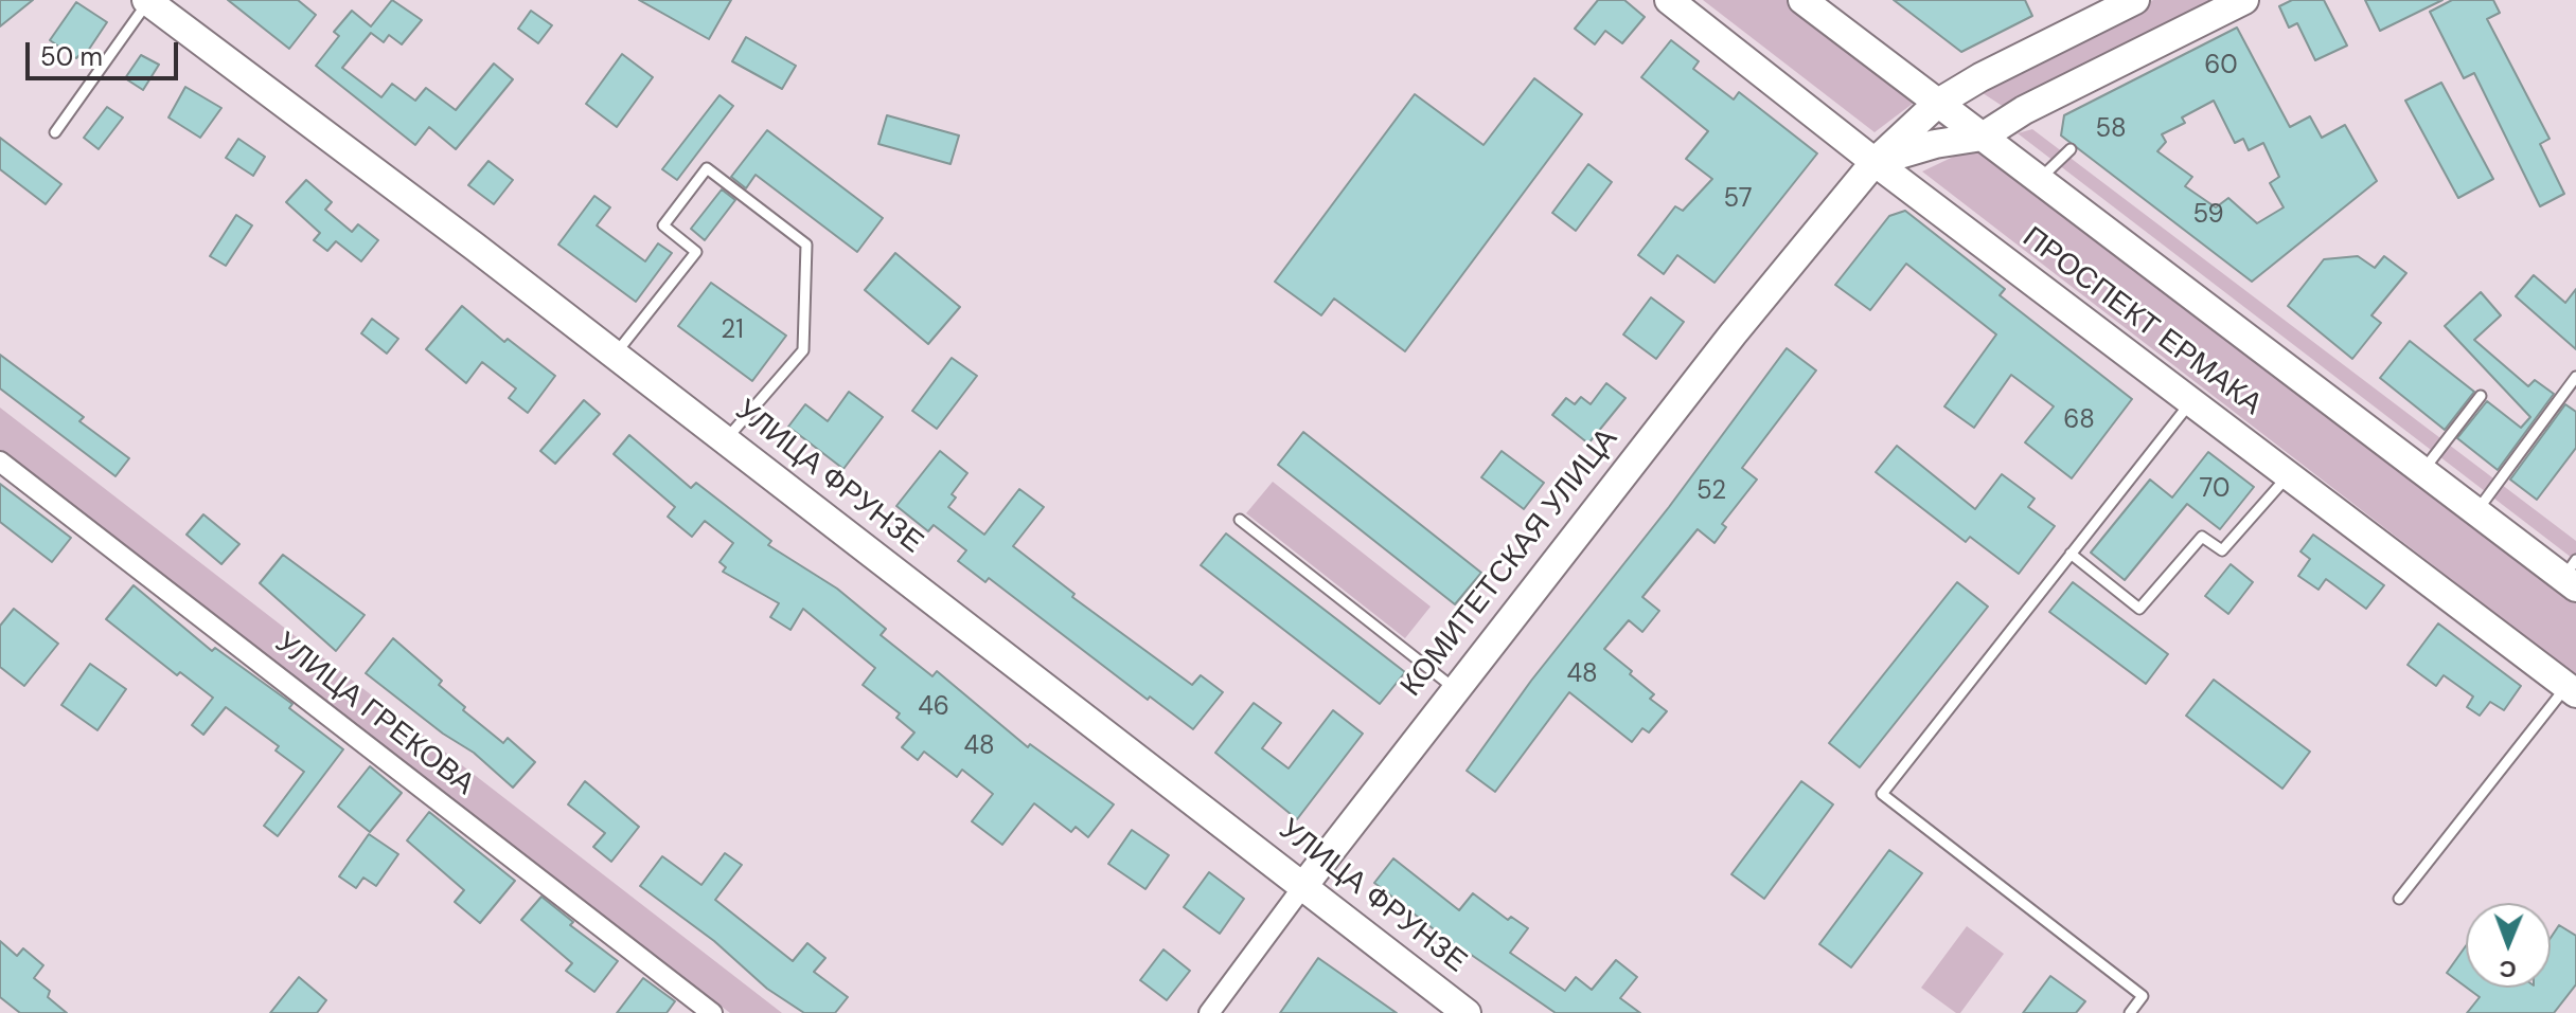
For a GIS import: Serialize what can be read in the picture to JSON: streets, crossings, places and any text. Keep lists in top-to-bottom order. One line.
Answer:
{"streets":{"street":["ПРОСПЕКТ ЕРМАКА","УЛИЦА ФРУНЗЕ","КОМИТЕТСКАЯ УЛИЦА","УЛИЦА ГРЕКОВА"]},"crossings":[["ПРОСПЕКТ ЕРМАКА","КОМИТЕТСКАЯ УЛИЦА"],["УЛИЦА ФРУНЗЕ","КОМИТЕТСКАЯ УЛИЦА"]],"house_numbers":["60","58","57","59","21","68","70","52","48","46","48"],"scale_bar":"50 m","north":"bottom"}
